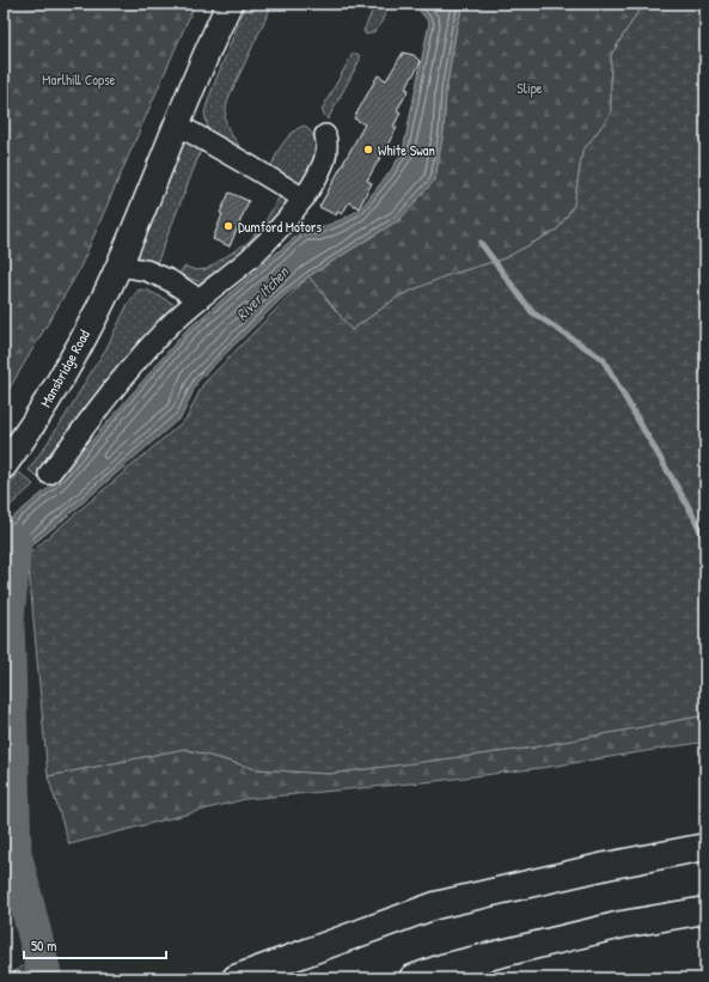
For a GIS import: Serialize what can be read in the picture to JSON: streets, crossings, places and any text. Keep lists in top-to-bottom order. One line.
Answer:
{"streets":{"main road":["Mansbridge Road"]},"water":["River Itchen"],"parks":["Marlhill Copse","Slipe"],"places":["White Swan","Dumford Motors"],"scale_bar":"50 m"}
